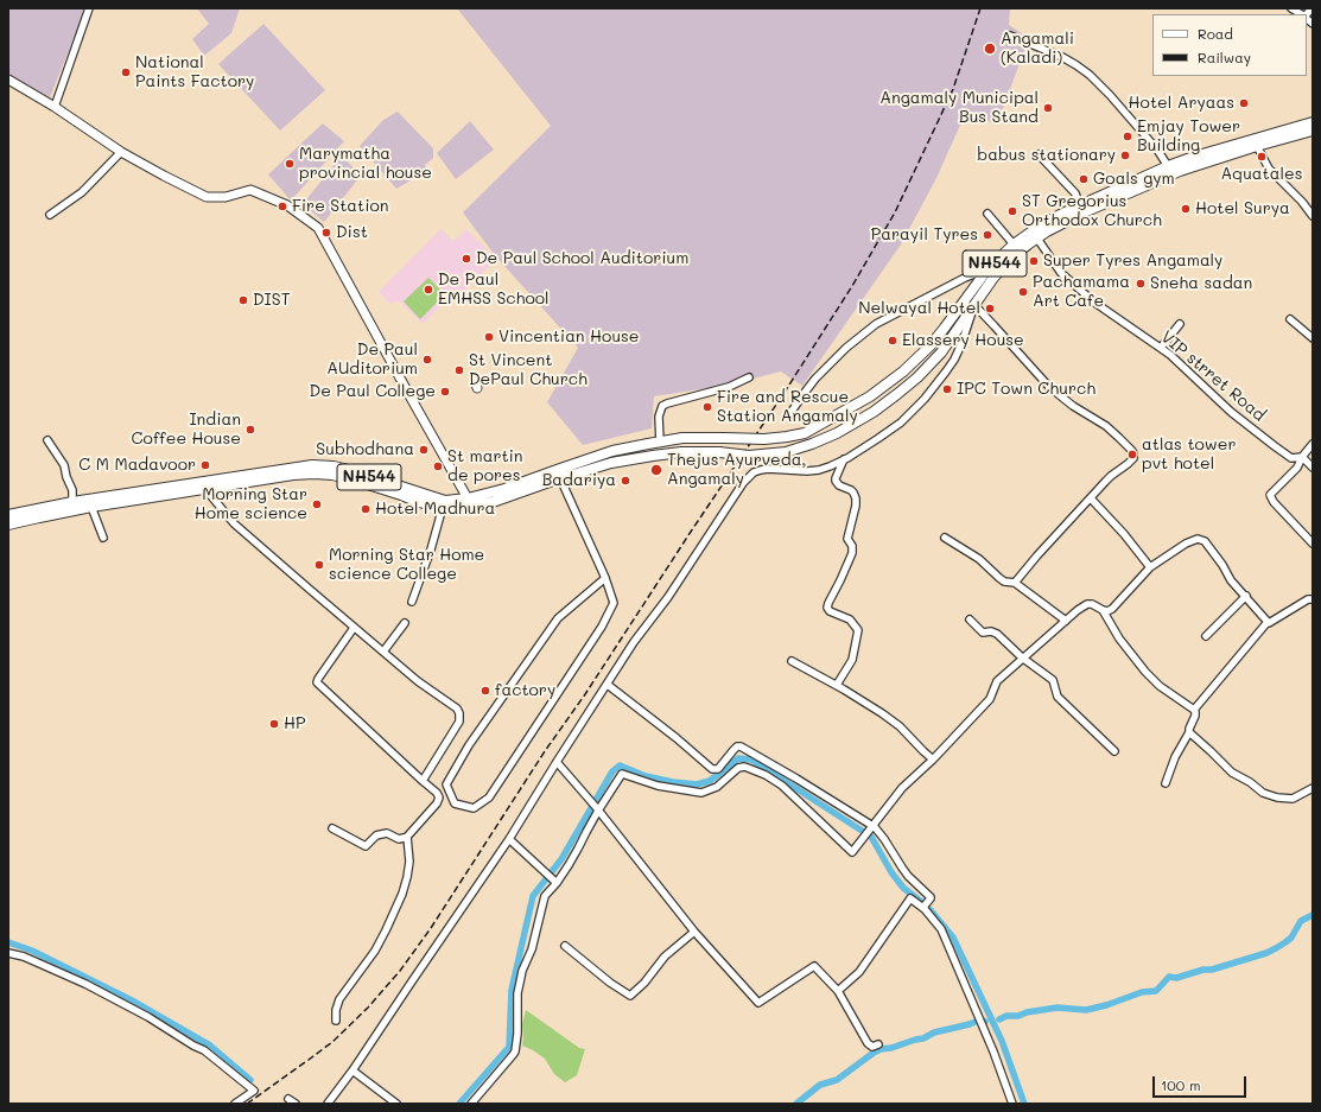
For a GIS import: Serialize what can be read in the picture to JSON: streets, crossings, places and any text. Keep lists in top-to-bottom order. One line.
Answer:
{"streets":{"highway":["NH544"],"street":["VIP strret Road"]},"crossings":[["NH544","VIP strret Road"]],"places":["Angamali (Kaladi)","National Paints Factory","Hotel Aryaas","Angamaly Municipal Bus Stand","Emjay Tower Building","babus stationary","Aquatales","Marymatha provincial house","Goals gym","Fire Station","Hotel Surya","ST Gregorius Orthodox Church","Dist","Parayil Tyres","De Paul School Auditorium","Super Tyres Angamaly","Sneha sadan","De Paul EMHSS School","Pachamama Art Cafe","DIST","Nelwayal Hotel","Vincentian House","Elassery House","De Paul AUditorium","St Vincent DePaul Church","IPC Town Church","De Paul College","Fire and Rescue Station Angamaly","Indian Coffee House","Subhodhana","atlas tower pvt hotel","C M Madavoor","St martin de pores","Thejus Ayurveda, Angamaly","Badariya","Morning Star Home science","Hotel Madhura","Morning Star Home science College","factory","HP"],"legend":["Road","Railway"],"scale_bar":"100 m"}
